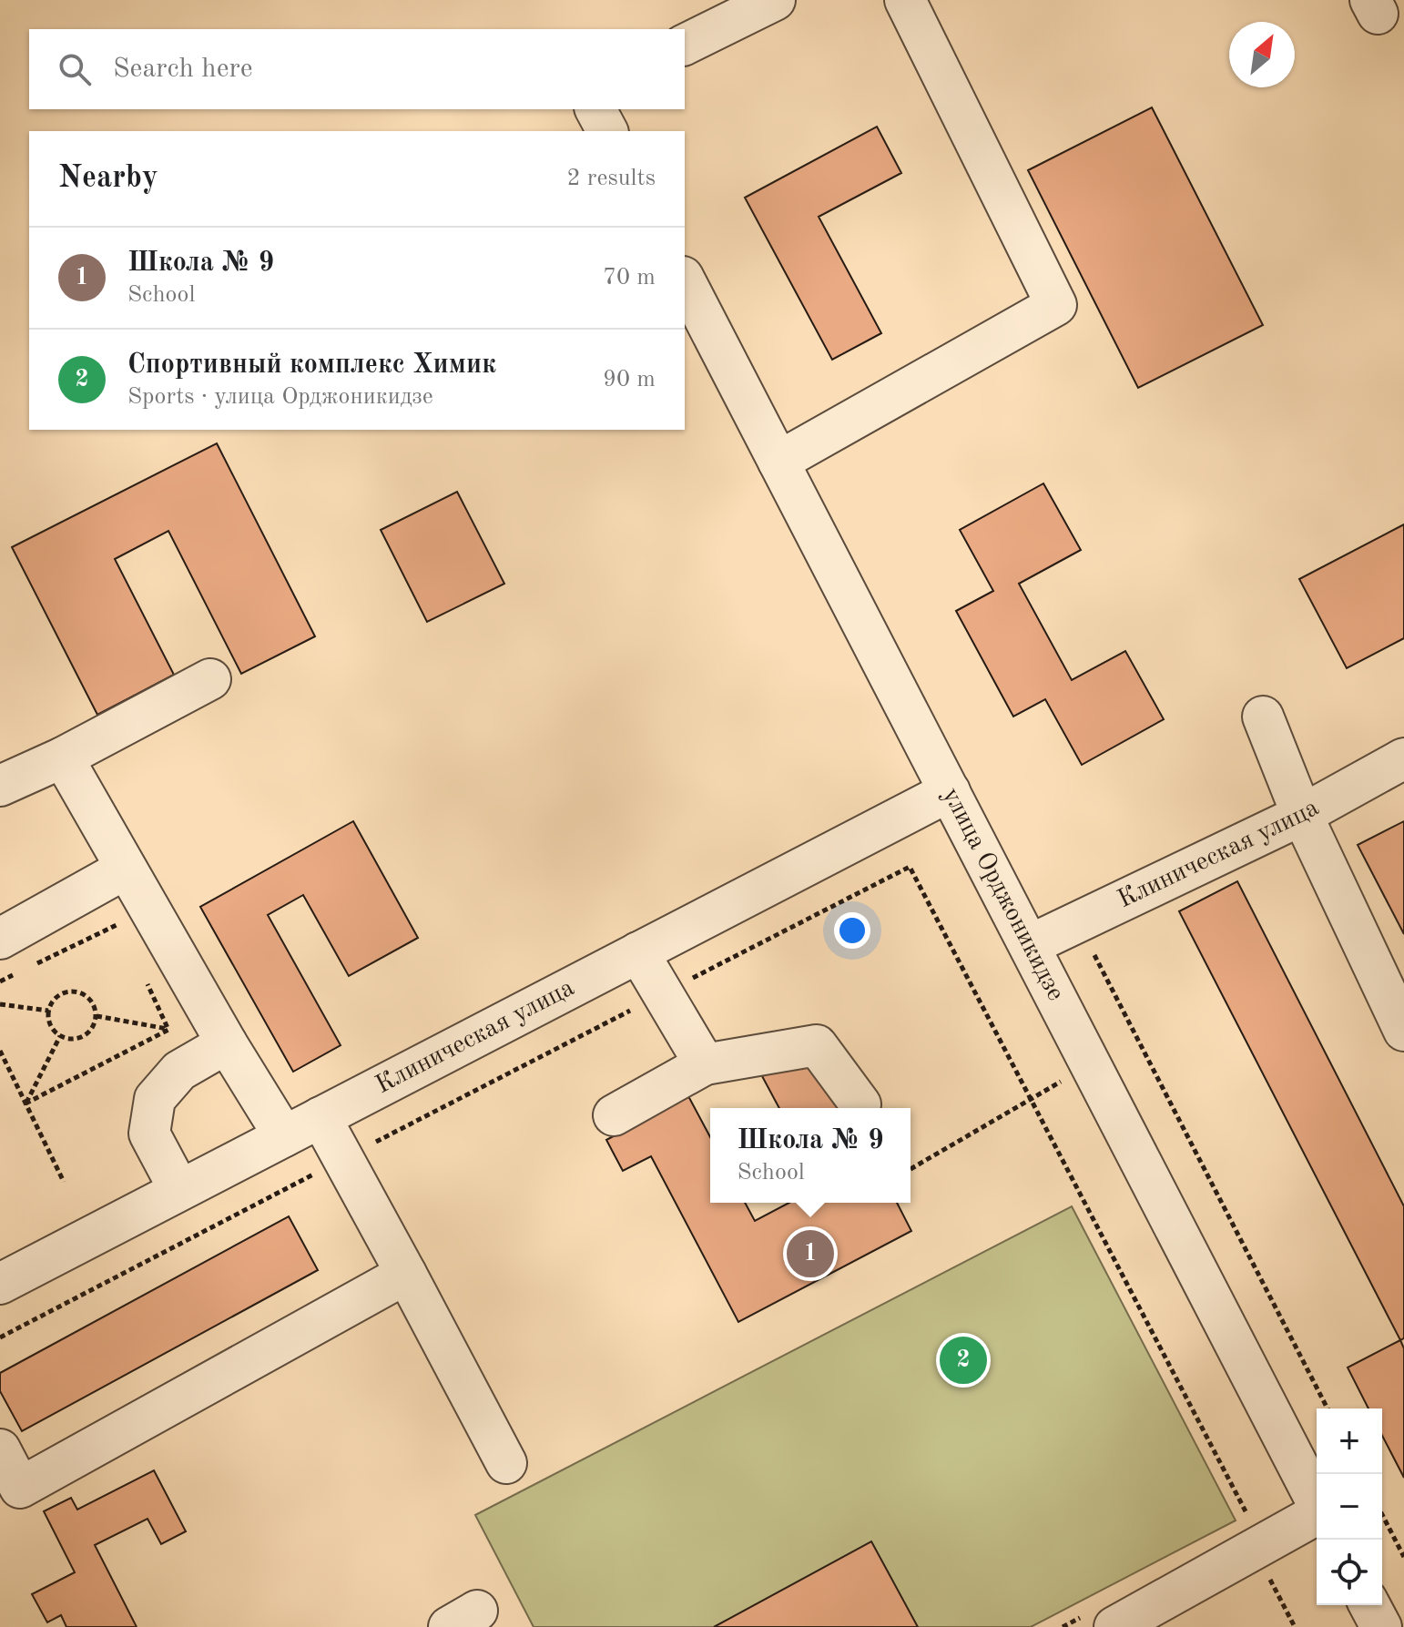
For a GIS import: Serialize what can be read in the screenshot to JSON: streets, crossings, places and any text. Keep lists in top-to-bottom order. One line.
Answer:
{"streets":{"street":["Клиническая улица","улица Орджоникидзе"]},"crossings":[["Клиническая улица","улица Орджоникидзе"]],"north":"top right","page":{"search":"Search here","heading":["Nearby","2 results"],"list":[{"mark":"1","name":"Школа № 9","note":"School","value":"70 m"},{"mark":"2","name":"Спортивный комплекс Химик","note":"Sports · улица Орджоникидзе","value":"90 m"}],"popup":["Школа № 9","School"],"pins":["1","2"],"map_buttons":["+","−"]}}
